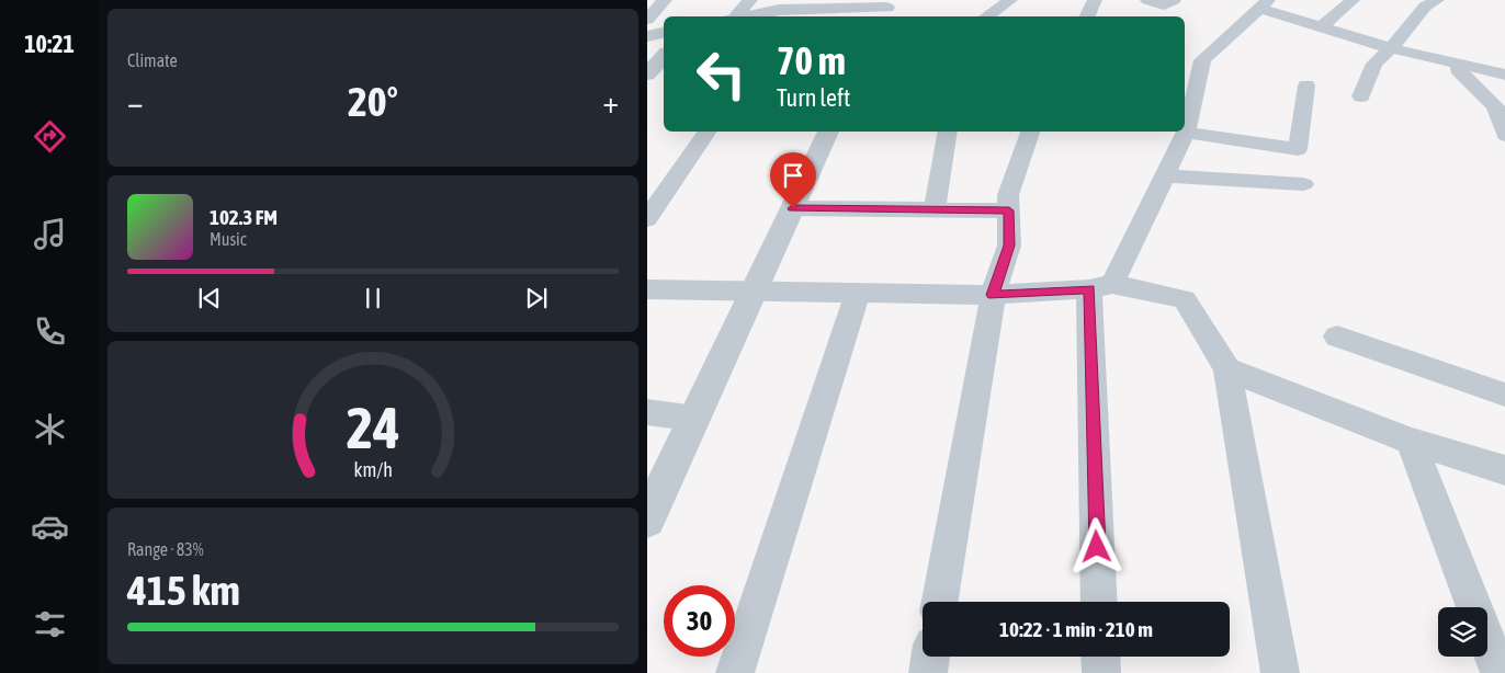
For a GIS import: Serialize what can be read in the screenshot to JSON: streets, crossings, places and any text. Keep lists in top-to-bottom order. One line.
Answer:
{"page":{"tabs":"10:21","tile":["Climate",["Range · 83%","415 km"]],"turn":["70 m","Turn left"],"heat":["−","20°","+"],"song":["102.3 FM","Music"],"limit":"30","trip":"10:22 · 1 min · 210 m","gauge":["24","km/h"]}}
